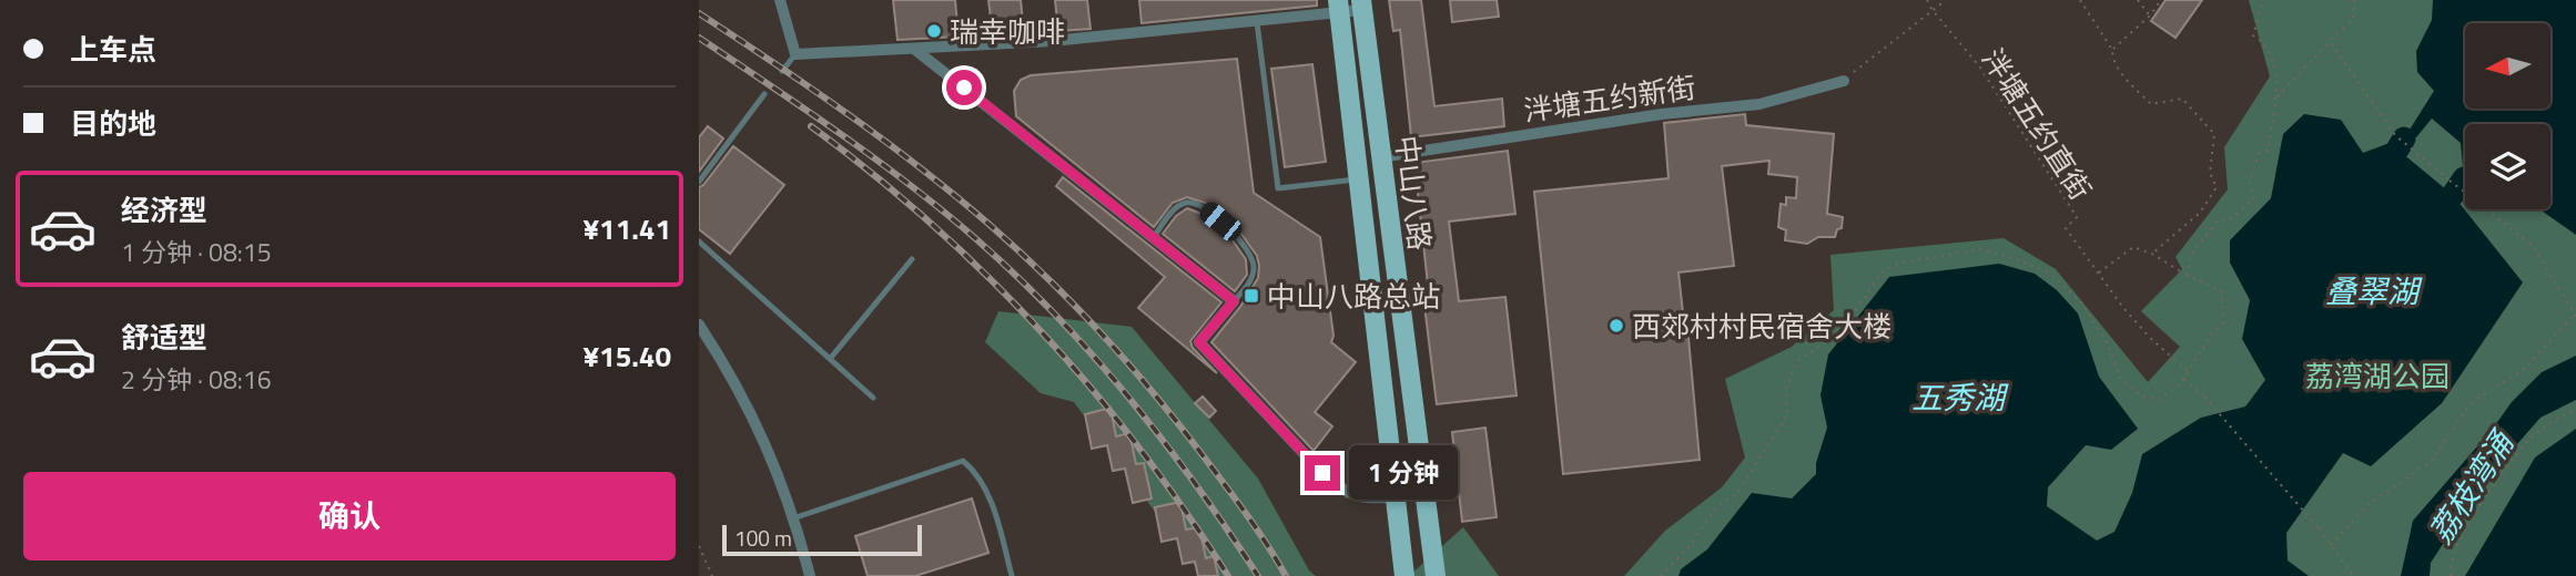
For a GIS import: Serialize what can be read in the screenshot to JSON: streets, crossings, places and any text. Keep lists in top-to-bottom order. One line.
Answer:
{"streets":{"main road":["中山八路"],"street":["泮塘五约新街"],"path":["泮塘五约直街"]},"crossings":[["泮塘五约新街","中山八路"]],"water":["叠翠湖","五秀湖","荔枝湾涌"],"parks":["荔湾湖公园"],"places":{"other":["瑞幸咖啡","西郊村村民宿舍大楼"],"transit":["中山八路总站"]},"scale_bar":"100 m","north":"left","page":{"banner":["上车点","目的地"],"list":[{"name":"经济型","note":"1 分钟 · 08:15","value":"¥11.41"},{"name":"舒适型","note":"2 分钟 · 08:16","value":"¥15.40"}],"bubble":"1 分钟","buttons":"确认","scale":"100 m"}}
